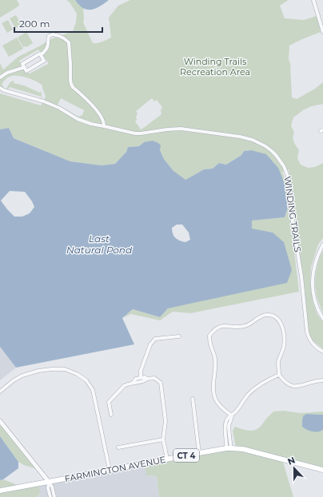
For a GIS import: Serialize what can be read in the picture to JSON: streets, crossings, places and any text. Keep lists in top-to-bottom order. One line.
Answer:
{"streets":{"main road":["CT 4","FARMINGTON AVENUE"],"street":["WINDING TRAILS"]},"water":["Last Natural Pond"],"parks":["Winding Trails Recreation Area"],"scale_bar":"200 m","north":"top"}
